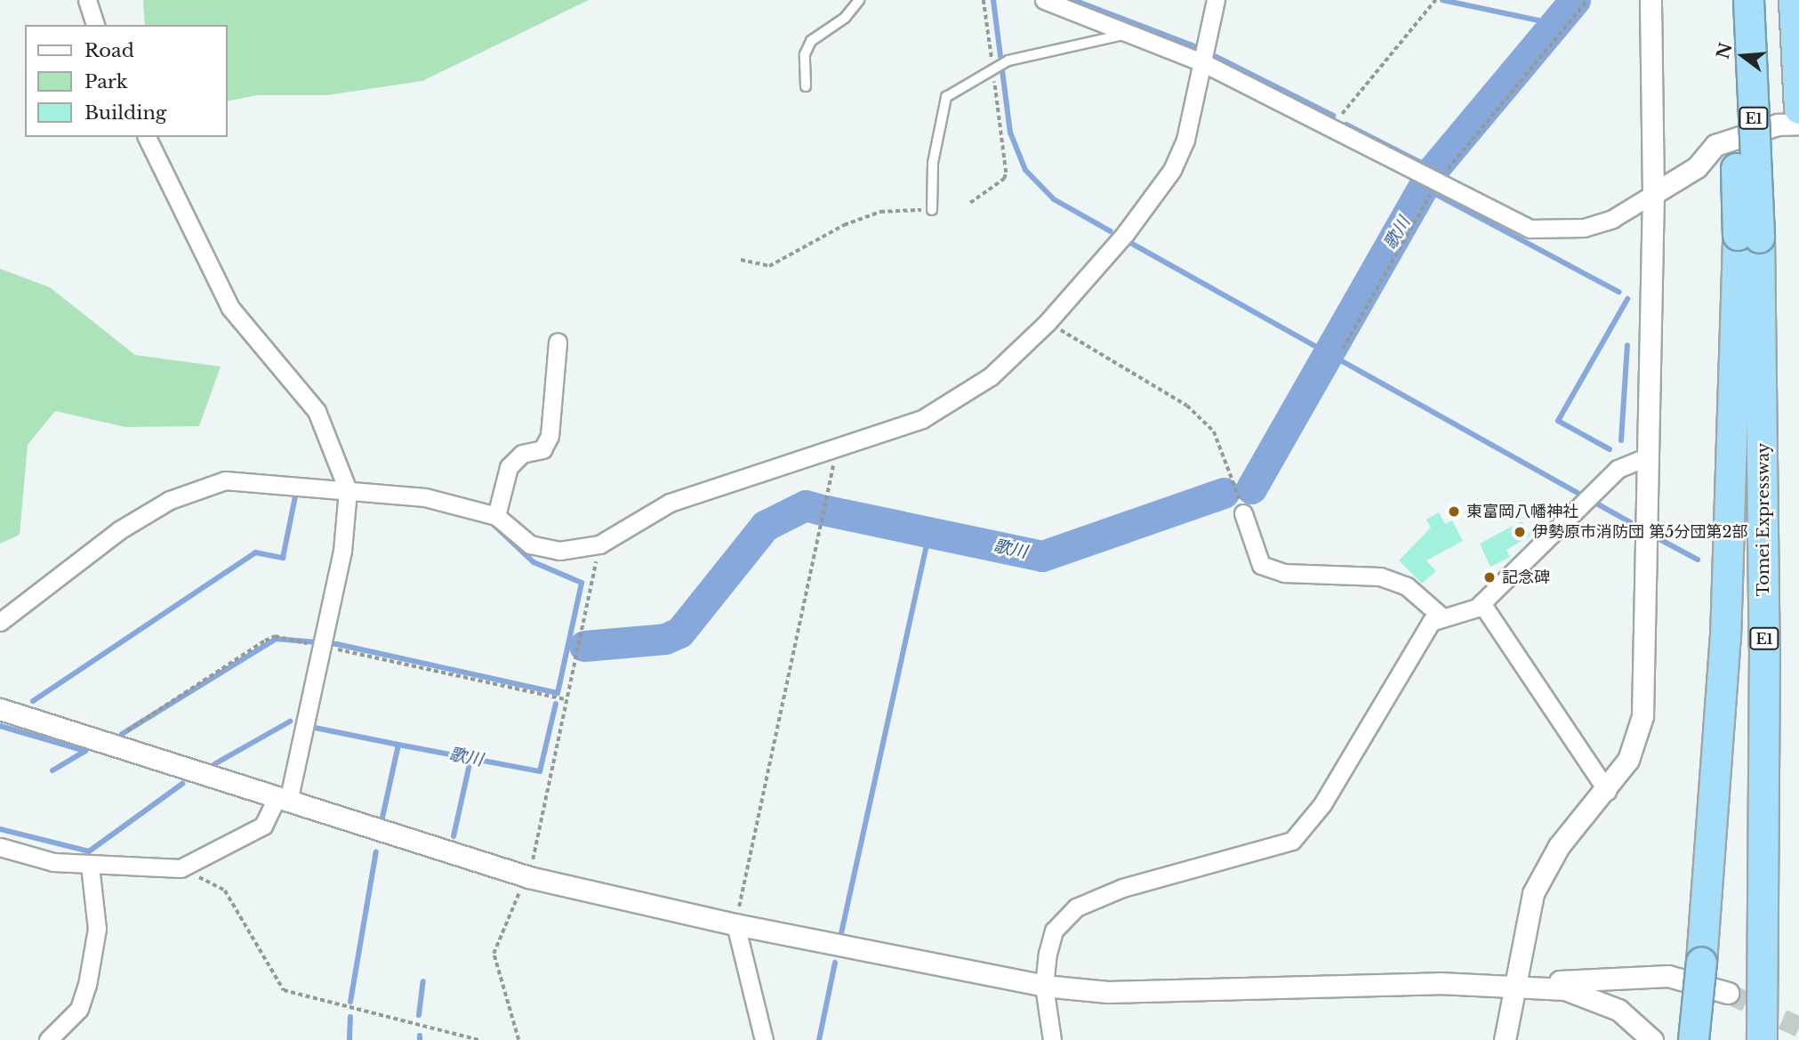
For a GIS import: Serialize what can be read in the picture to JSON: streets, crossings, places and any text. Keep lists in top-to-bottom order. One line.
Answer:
{"streets":{"highway":["E1","Tomei Expressway"]},"water":["歌川"],"places":["東富岡八幡神社","伊勢原市消防団 第5分団第2部","記念碑"],"legend":["Road","Park","Building"],"north":"left"}
